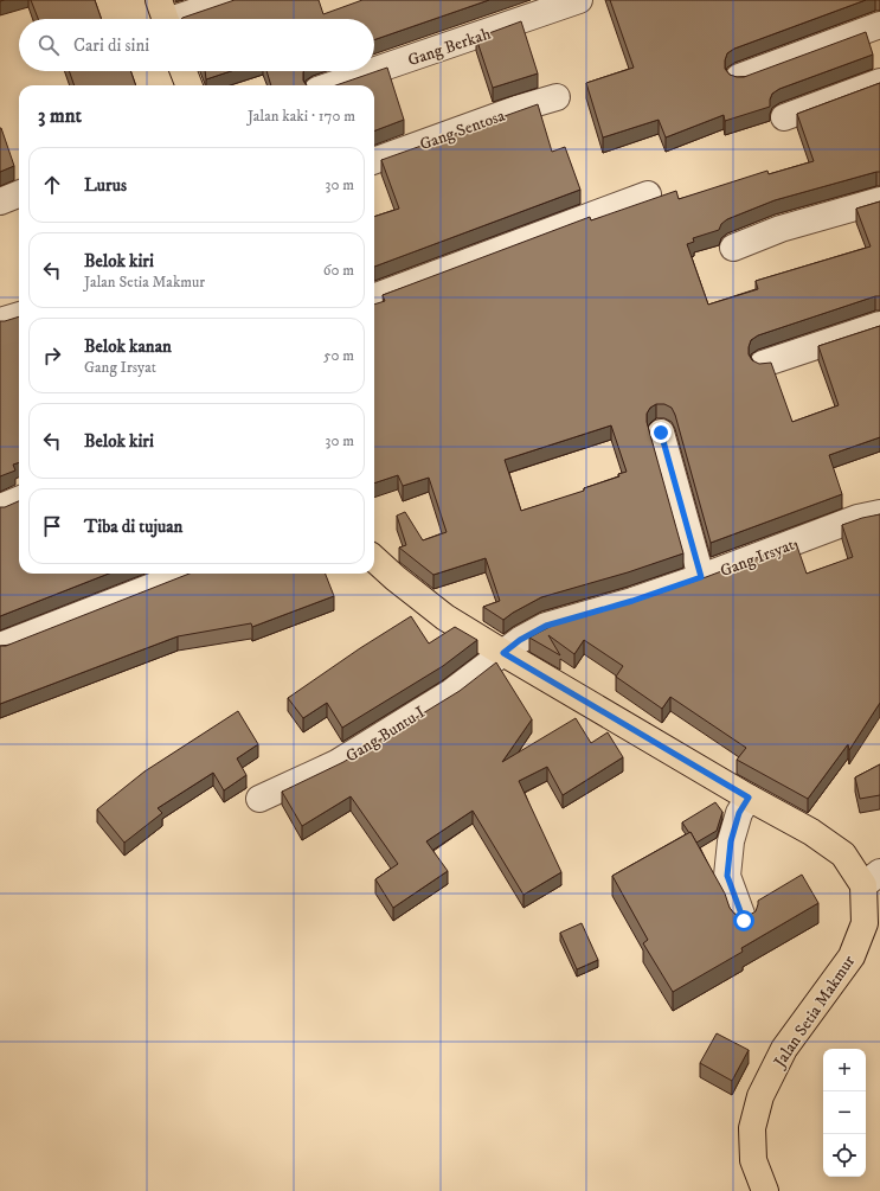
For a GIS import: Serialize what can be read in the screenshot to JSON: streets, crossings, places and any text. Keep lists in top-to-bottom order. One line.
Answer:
{"streets":{"main road":["Jalan Setia Makmur"],"street":["Gang Berkah","Gang Sentosa","Gang Irsyat","Gang Buntu I"]},"crossings":[["Gang Irsyat","Gang Buntu I"],["Gang Irsyat","Jalan Setia Makmur"],["Gang Buntu I","Jalan Setia Makmur"]],"page":{"search":"Cari di sini","heading":["3 mnt","Jalan kaki · 170 m"],"list":[["Lurus","30 m"],["Belok kiri","Jalan Setia Makmur","60 m"],["Belok kanan","Gang Irsyat","50 m"],["Belok kiri","30 m"],"Tiba di tujuan"],"map_buttons":["+","−"]}}
